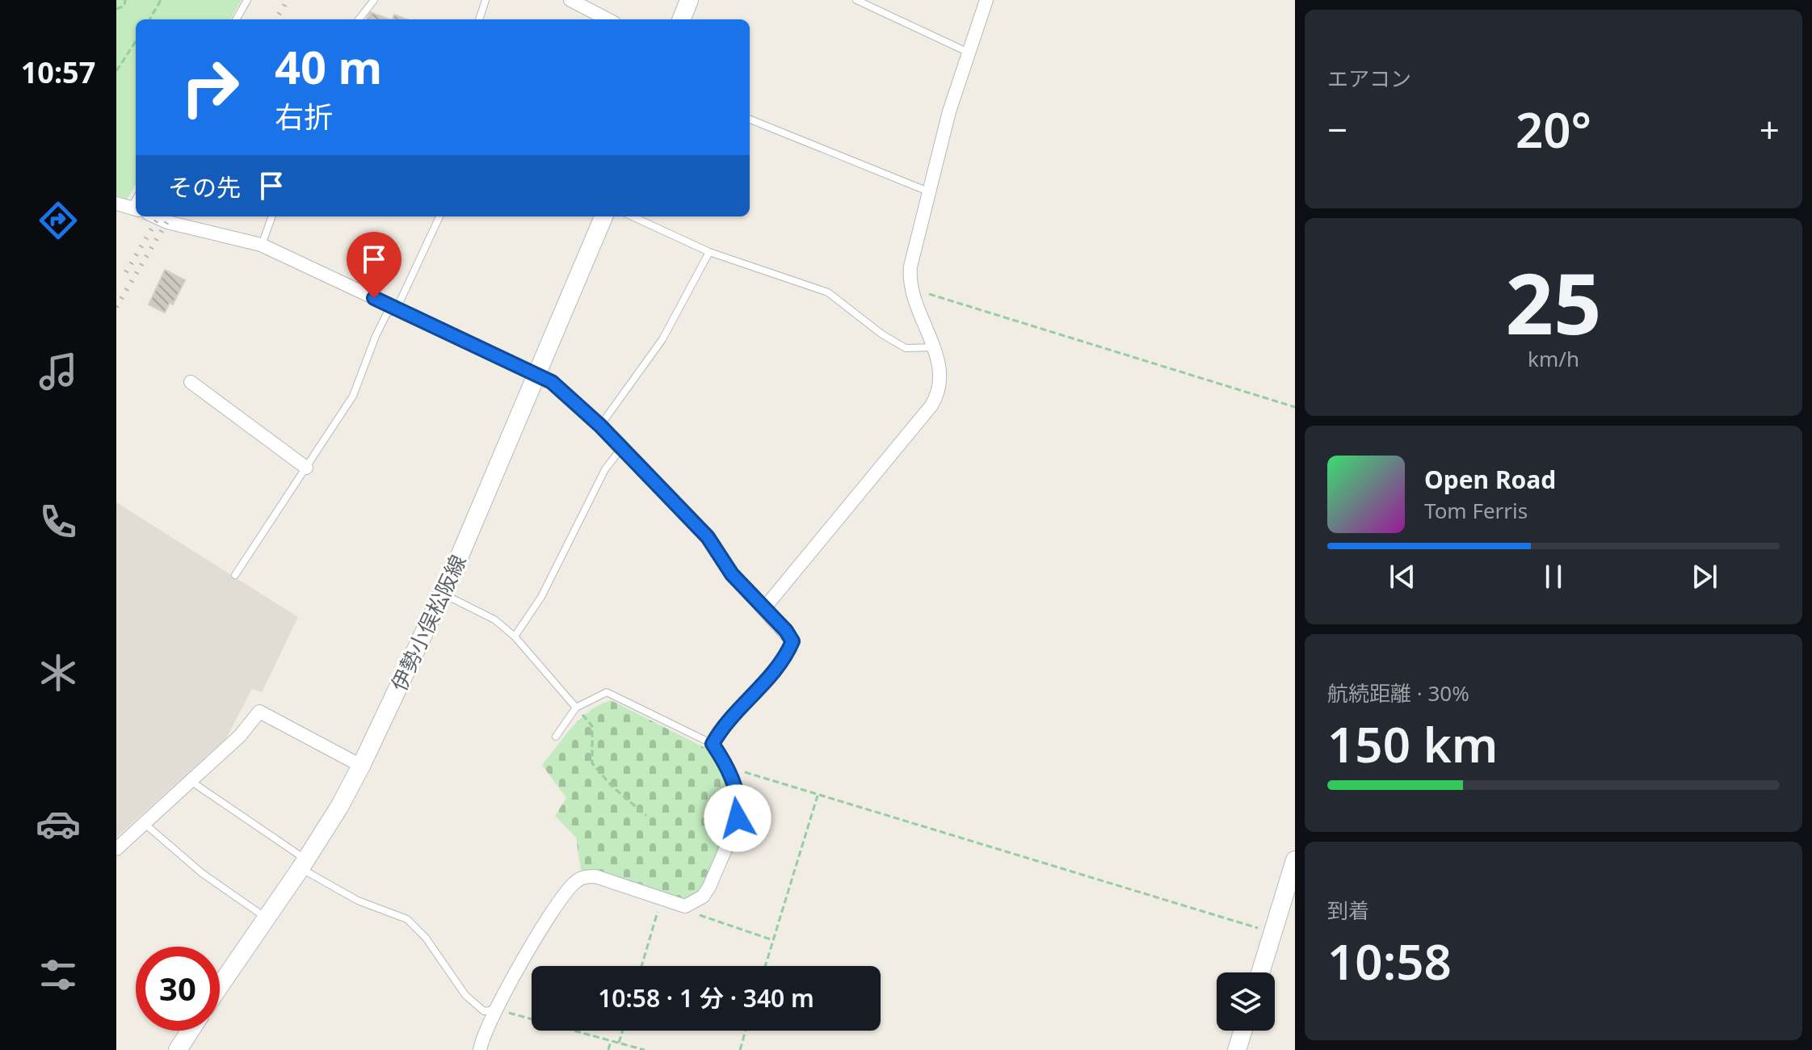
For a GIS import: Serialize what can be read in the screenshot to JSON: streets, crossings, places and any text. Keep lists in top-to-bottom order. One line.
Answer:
{"streets":{"main road":["伊勢小俣松阪線"]},"page":{"tabs":"10:57","tile":["エアコン",["25","km/h"],["航続距離 · 30%","150 km"],["到着","10:58"]],"turn":["40 m","右折"],"heat":["−","20°","+"],"then":"その先","song":["Open Road","Tom Ferris"],"limit":"30","trip":"10:58 · 1 分 · 340 m"}}
